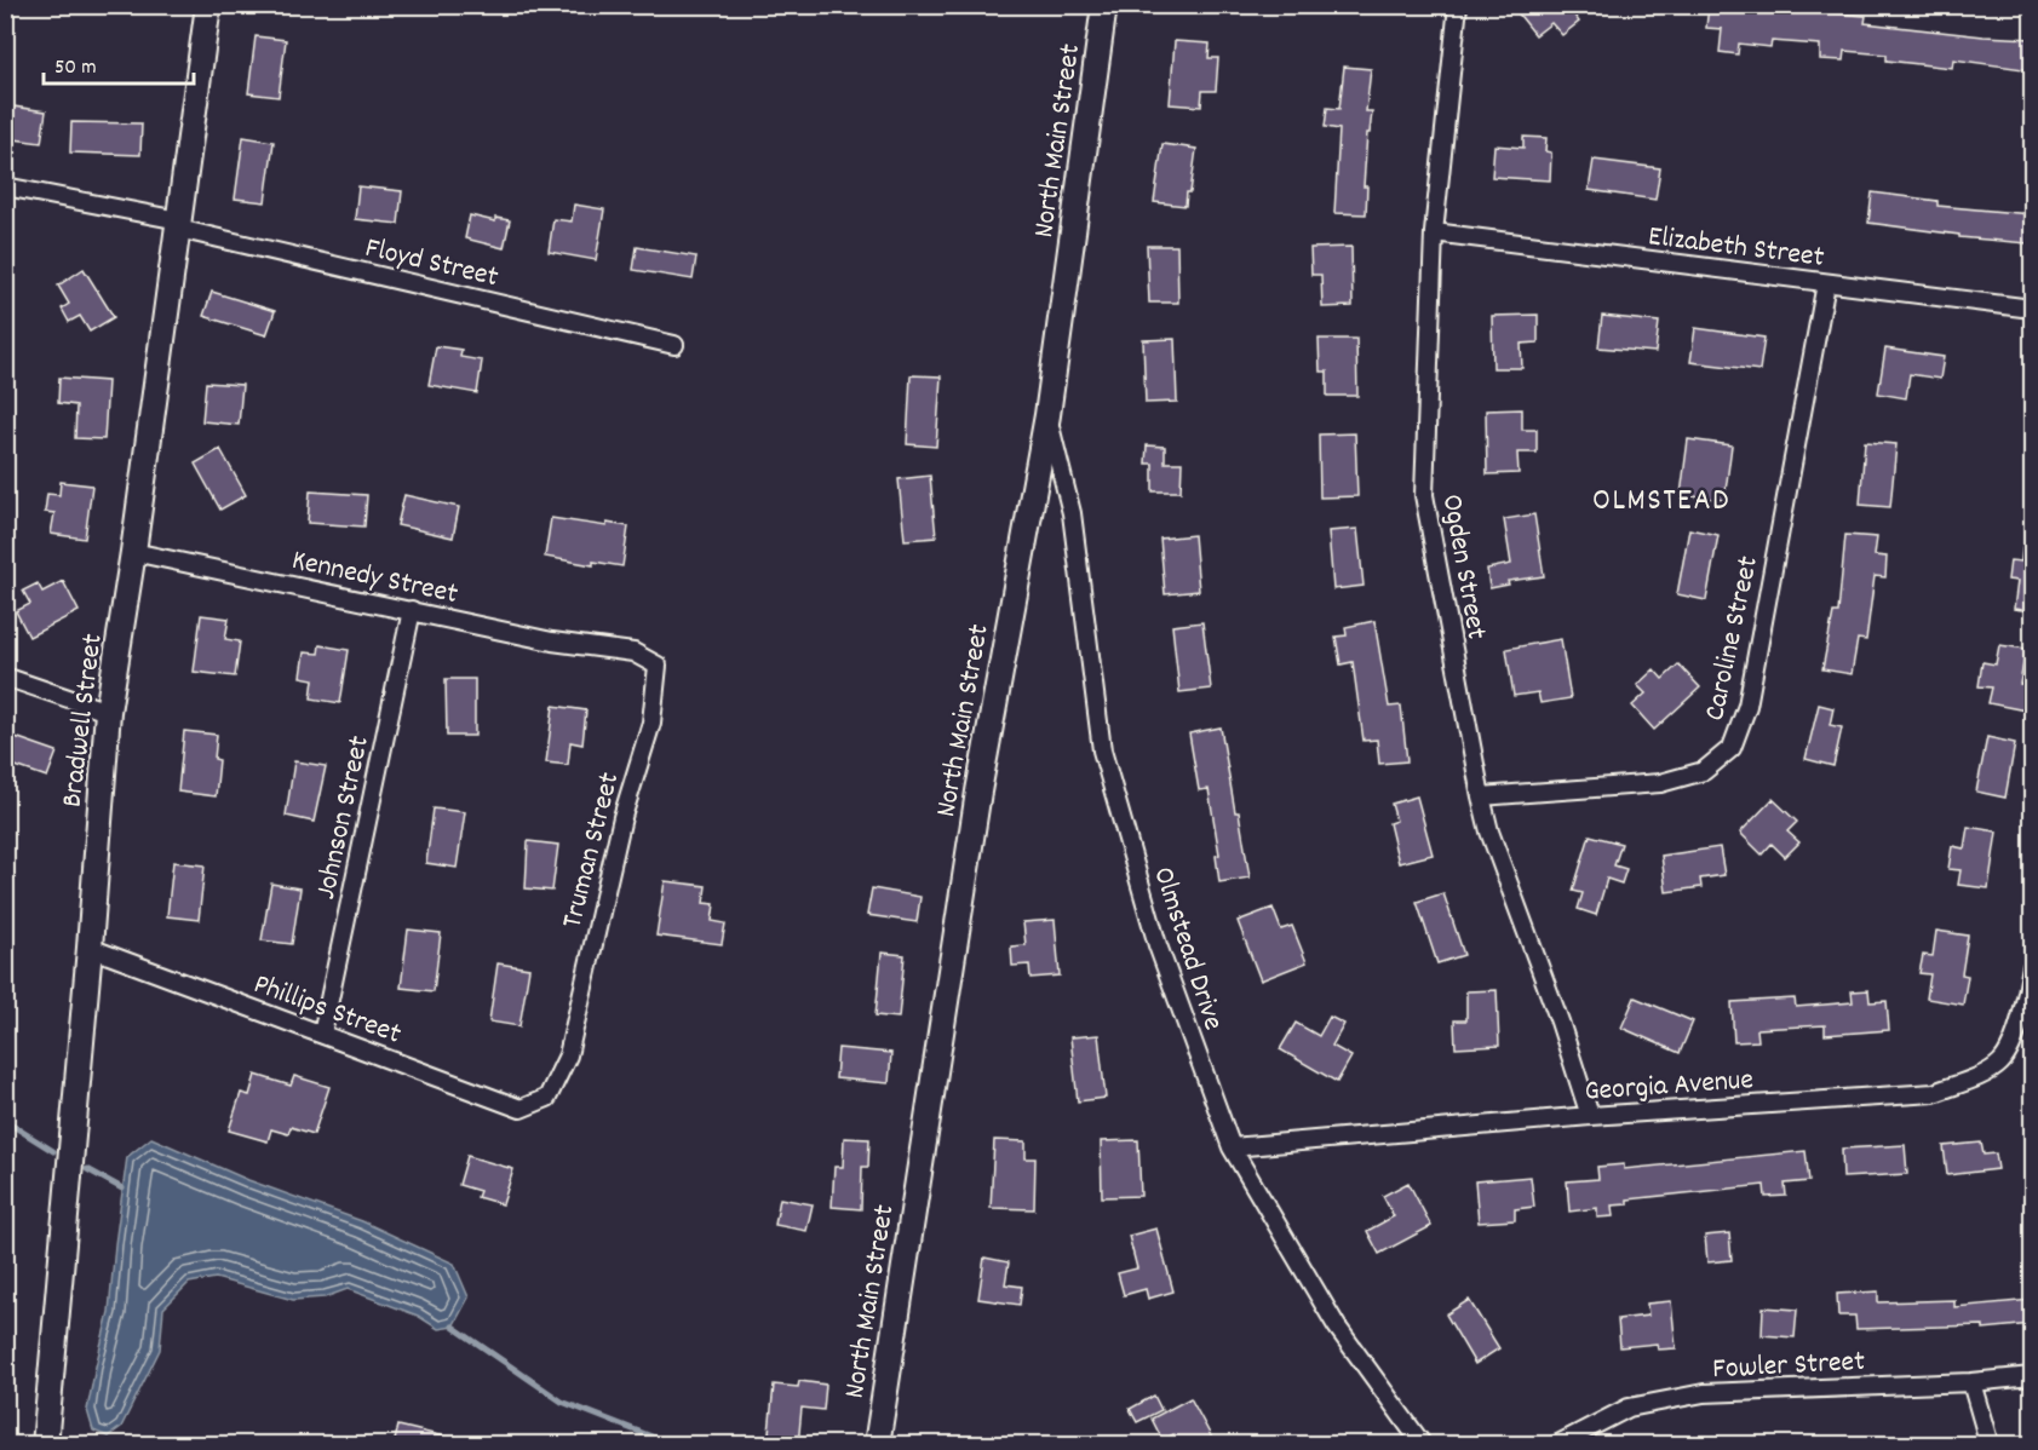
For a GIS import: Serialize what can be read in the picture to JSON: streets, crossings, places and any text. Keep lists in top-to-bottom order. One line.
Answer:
{"streets":{"street":["North Main Street","Elizabeth Street","Floyd Street","Ogden Street","Kennedy Street","Caroline Street","Bradwell Street","Johnson Street","Truman Street","Olmstead Drive","Phillips Street","Georgia Avenue","Fowler Street"]},"crossings":[["North Main Street","Olmstead Drive"],["Elizabeth Street","Ogden Street"],["Elizabeth Street","Caroline Street"],["Floyd Street","Bradwell Street"],["Ogden Street","Caroline Street"],["Ogden Street","Georgia Avenue"],["Kennedy Street","Bradwell Street"],["Kennedy Street","Johnson Street"],["Kennedy Street","Truman Street"],["Bradwell Street","Phillips Street"],["Johnson Street","Phillips Street"],["Truman Street","Phillips Street"],["Olmstead Drive","Georgia Avenue"]],"districts":["OLMSTEAD"],"scale_bar":"50 m"}
